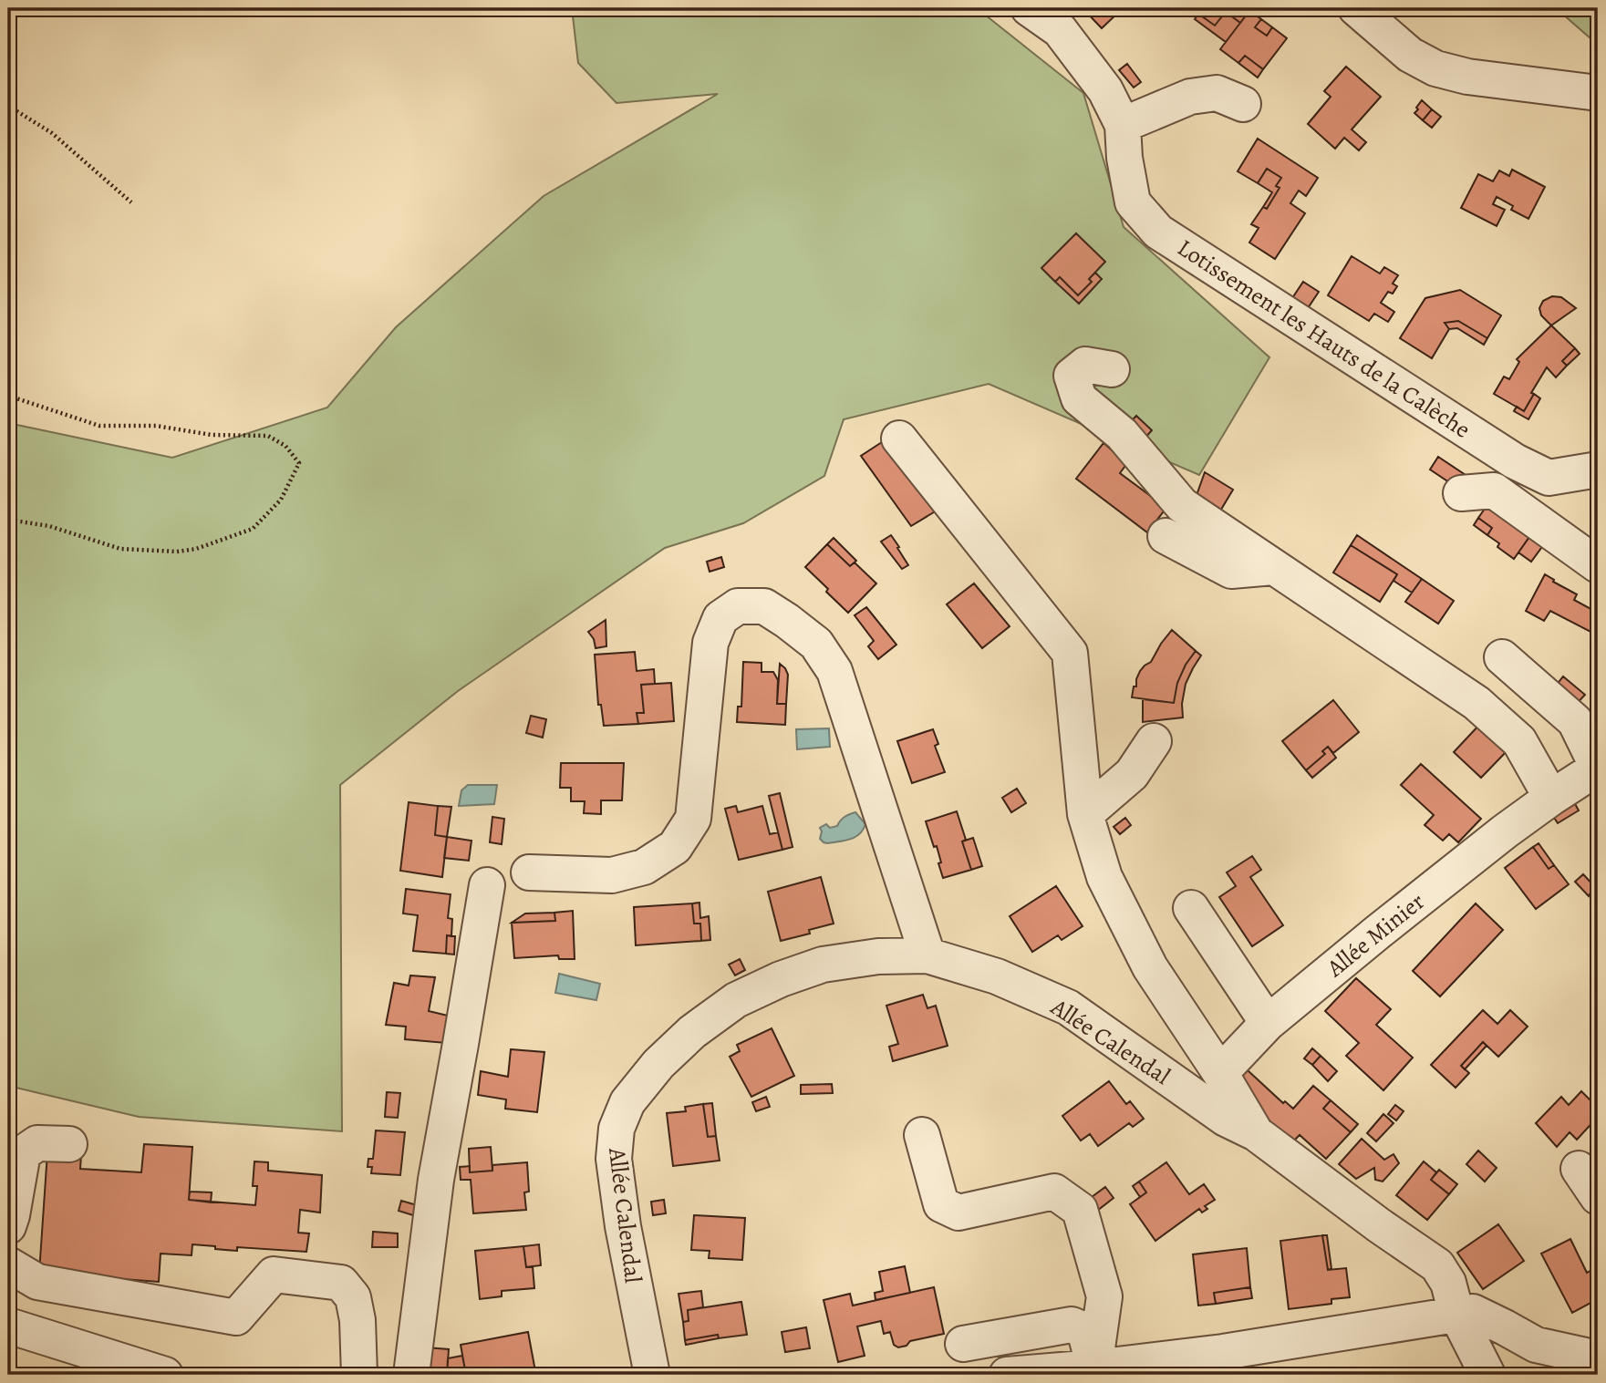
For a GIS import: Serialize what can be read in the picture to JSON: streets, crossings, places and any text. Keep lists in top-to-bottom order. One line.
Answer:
{"streets":{"street":["Lotissement les Hauts de la Calèche","Allée Minier","Allée Calendal"]}}
